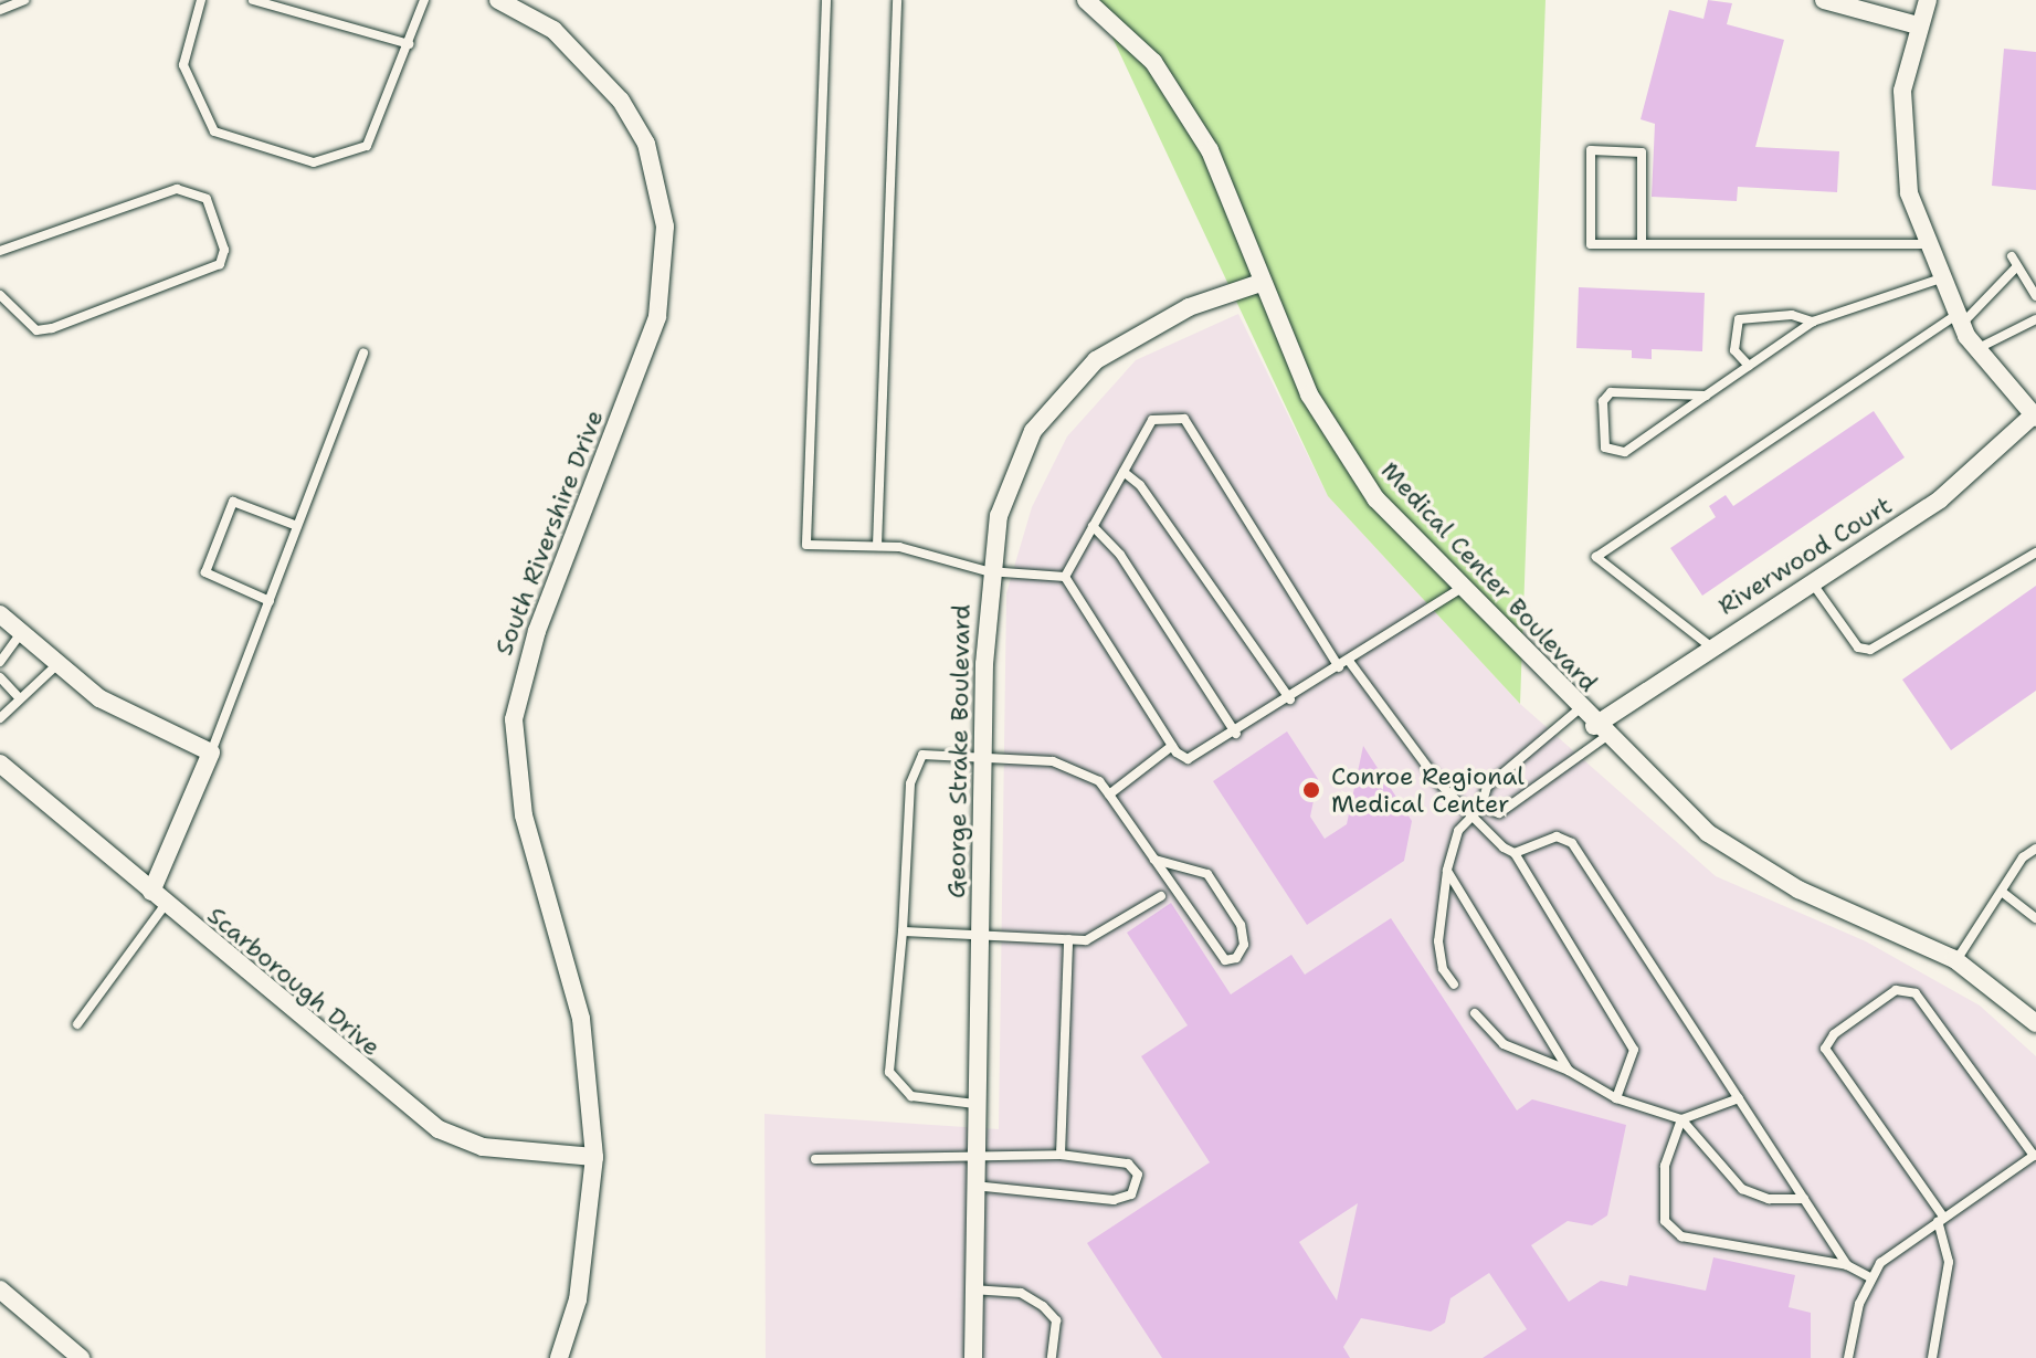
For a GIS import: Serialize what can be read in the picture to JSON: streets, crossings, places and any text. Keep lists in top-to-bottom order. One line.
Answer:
{"streets":{"street":["South Rivershire Drive","Riverwood Court","Medical Center Boulevard","George Strake Boulevard","Scarborough Drive"]},"crossings":[["South Rivershire Drive","Scarborough Drive"],["Riverwood Court","Medical Center Boulevard"],["Medical Center Boulevard","George Strake Boulevard"]],"places":["Conroe Regional Medical Center"]}
